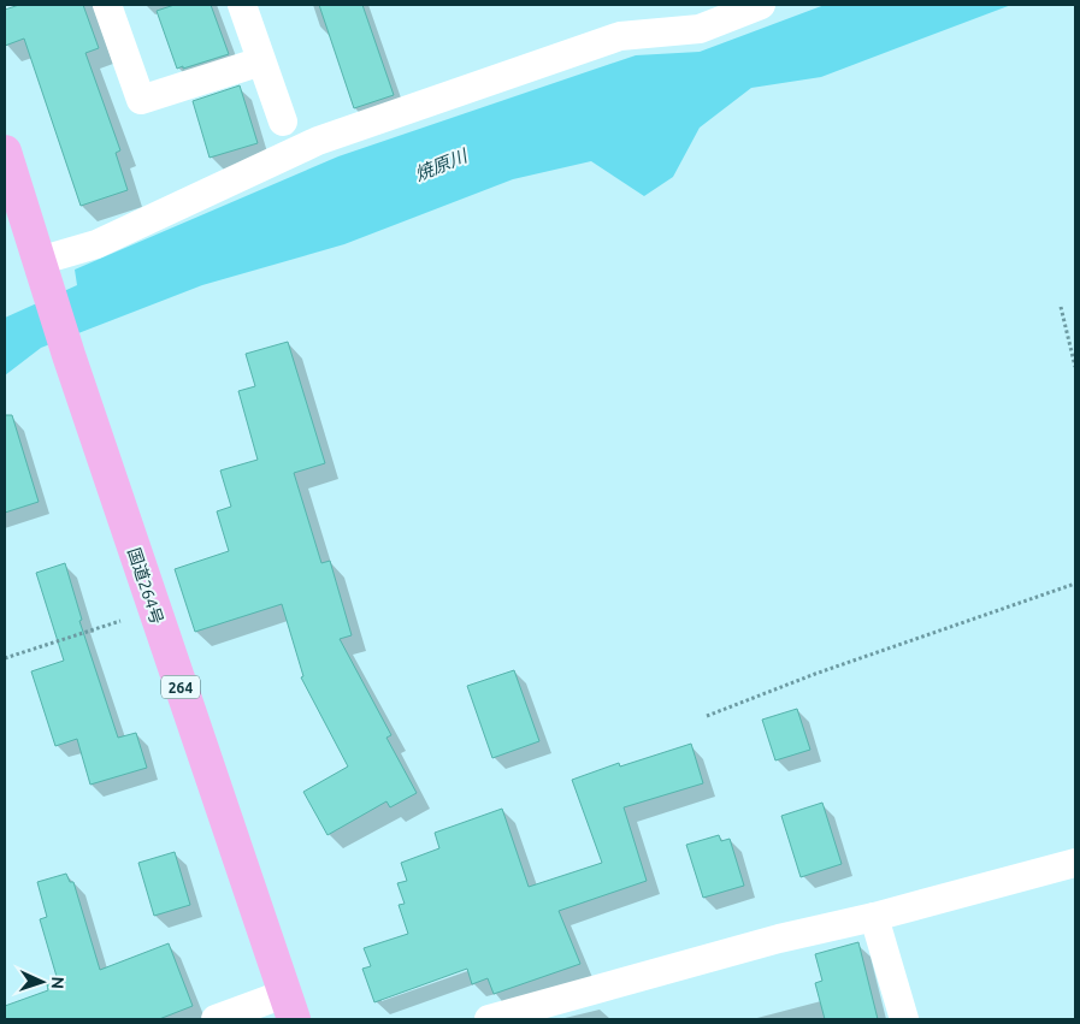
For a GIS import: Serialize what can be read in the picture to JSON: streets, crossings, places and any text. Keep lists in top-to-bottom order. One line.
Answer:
{"streets":{"highway":["国道264号","264"]},"water":["焼原川"],"north":"right"}
